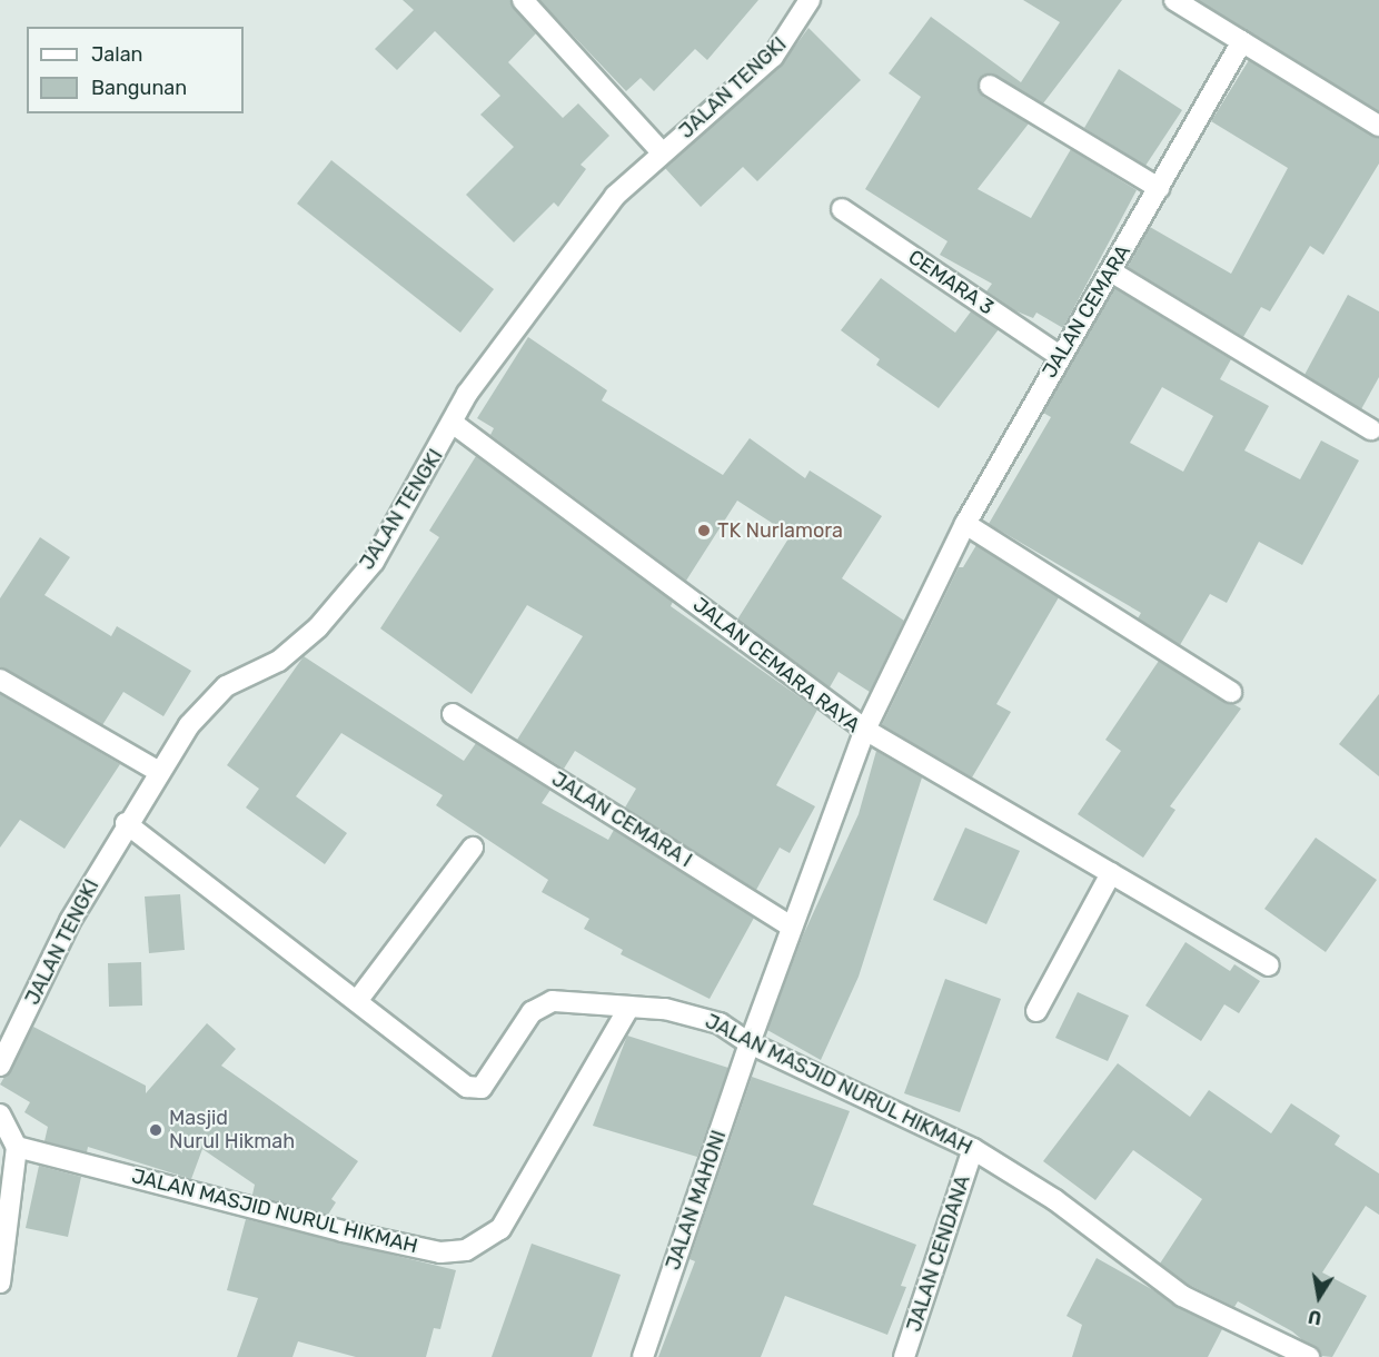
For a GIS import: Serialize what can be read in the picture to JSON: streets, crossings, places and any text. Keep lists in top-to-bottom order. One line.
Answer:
{"streets":{"street":["JALAN TENGKI","CEMARA 3","JALAN CEMARA","JALAN CEMARA RAYA","JALAN CEMARA I","JALAN MASJID NURUL HIKMAH","JALAN MAHONI","JALAN CENDANA"]},"crossings":[["JALAN TENGKI","JALAN CEMARA RAYA"],["CEMARA 3","JALAN CEMARA"],["JALAN CEMARA","JALAN CEMARA RAYA"],["JALAN CEMARA RAYA","JALAN CEMARA I"],["JALAN CEMARA RAYA","JALAN MASJID NURUL HIKMAH"],["JALAN CEMARA RAYA","JALAN MAHONI"],["JALAN MASJID NURUL HIKMAH","JALAN MAHONI"],["JALAN MASJID NURUL HIKMAH","JALAN CENDANA"]],"places":["TK Nurlamora","Masjid Nurul Hikmah"],"legend":["Jalan","Bangunan"],"north":"bottom"}
